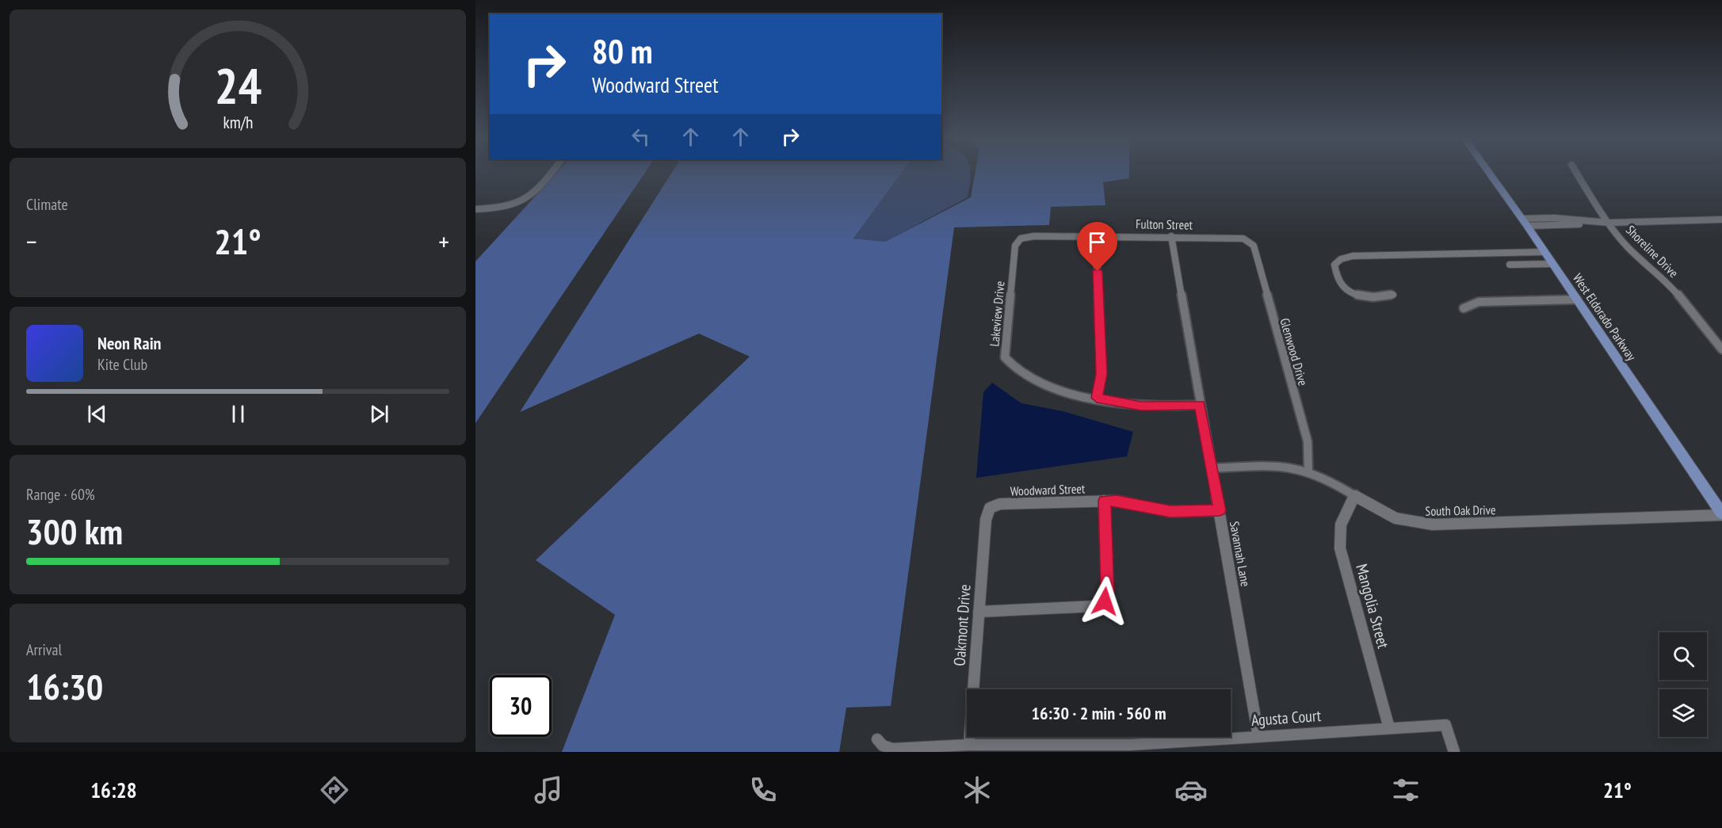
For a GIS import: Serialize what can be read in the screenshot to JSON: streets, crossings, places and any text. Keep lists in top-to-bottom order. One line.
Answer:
{"streets":{"main road":["West Eldorado Parkway"],"street":["Fulton Street","Shoreline Drive","Lakeview Drive","Glenwood Drive","Woodward Street","South Oak Drive","Savannah Lane","Mangolia Street","Oakmont Drive","Agusta Court"]},"crossings":[["Fulton Street","Lakeview Drive"],["Fulton Street","Glenwood Drive"],["Fulton Street","Savannah Lane"],["Lakeview Drive","Savannah Lane"],["West Eldorado Parkway","South Oak Drive"],["Glenwood Drive","South Oak Drive"],["Woodward Street","Savannah Lane"],["Woodward Street","Oakmont Drive"],["South Oak Drive","Savannah Lane"],["South Oak Drive","Mangolia Street"],["Savannah Lane","Agusta Court"],["Mangolia Street","Agusta Court"],["Oakmont Drive","Agusta Court"]],"page":{"turn":["80 m","Woodward Street"],"tile":["Climate",["Range · 60%","300 km"],["Arrival","16:30"]],"heat":["−","21°","+"],"song":["Neon Rain","Kite Club"],"limit":"30","trip":"16:30 · 2 min · 560 m","tabs":["16:28","21°"],"gauge":["24","km/h"]}}
